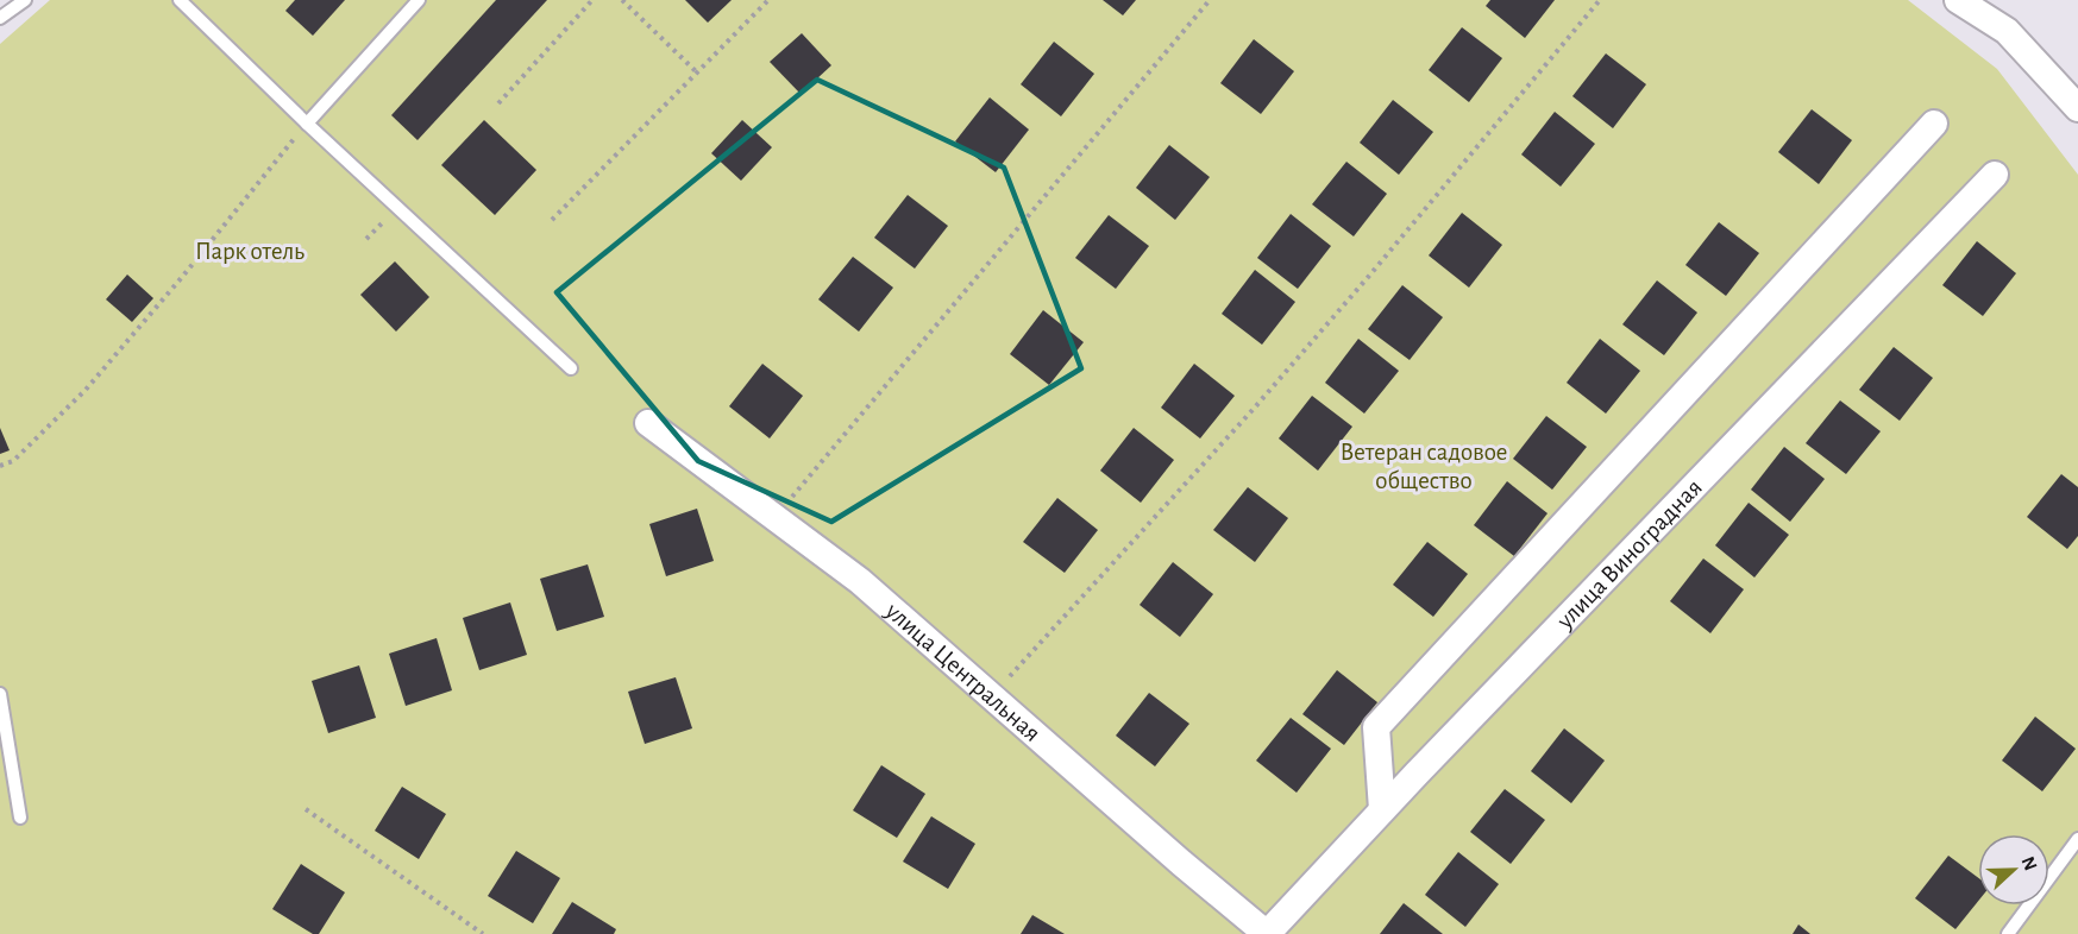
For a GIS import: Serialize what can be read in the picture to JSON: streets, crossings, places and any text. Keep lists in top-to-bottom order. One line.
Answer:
{"streets":{"street":["улица Виноградная","улица Центральная"]},"crossings":[["улица Виноградная","улица Центральная"]],"parks":["Парк отель","Ветеран садовое общество"],"north":"right"}
